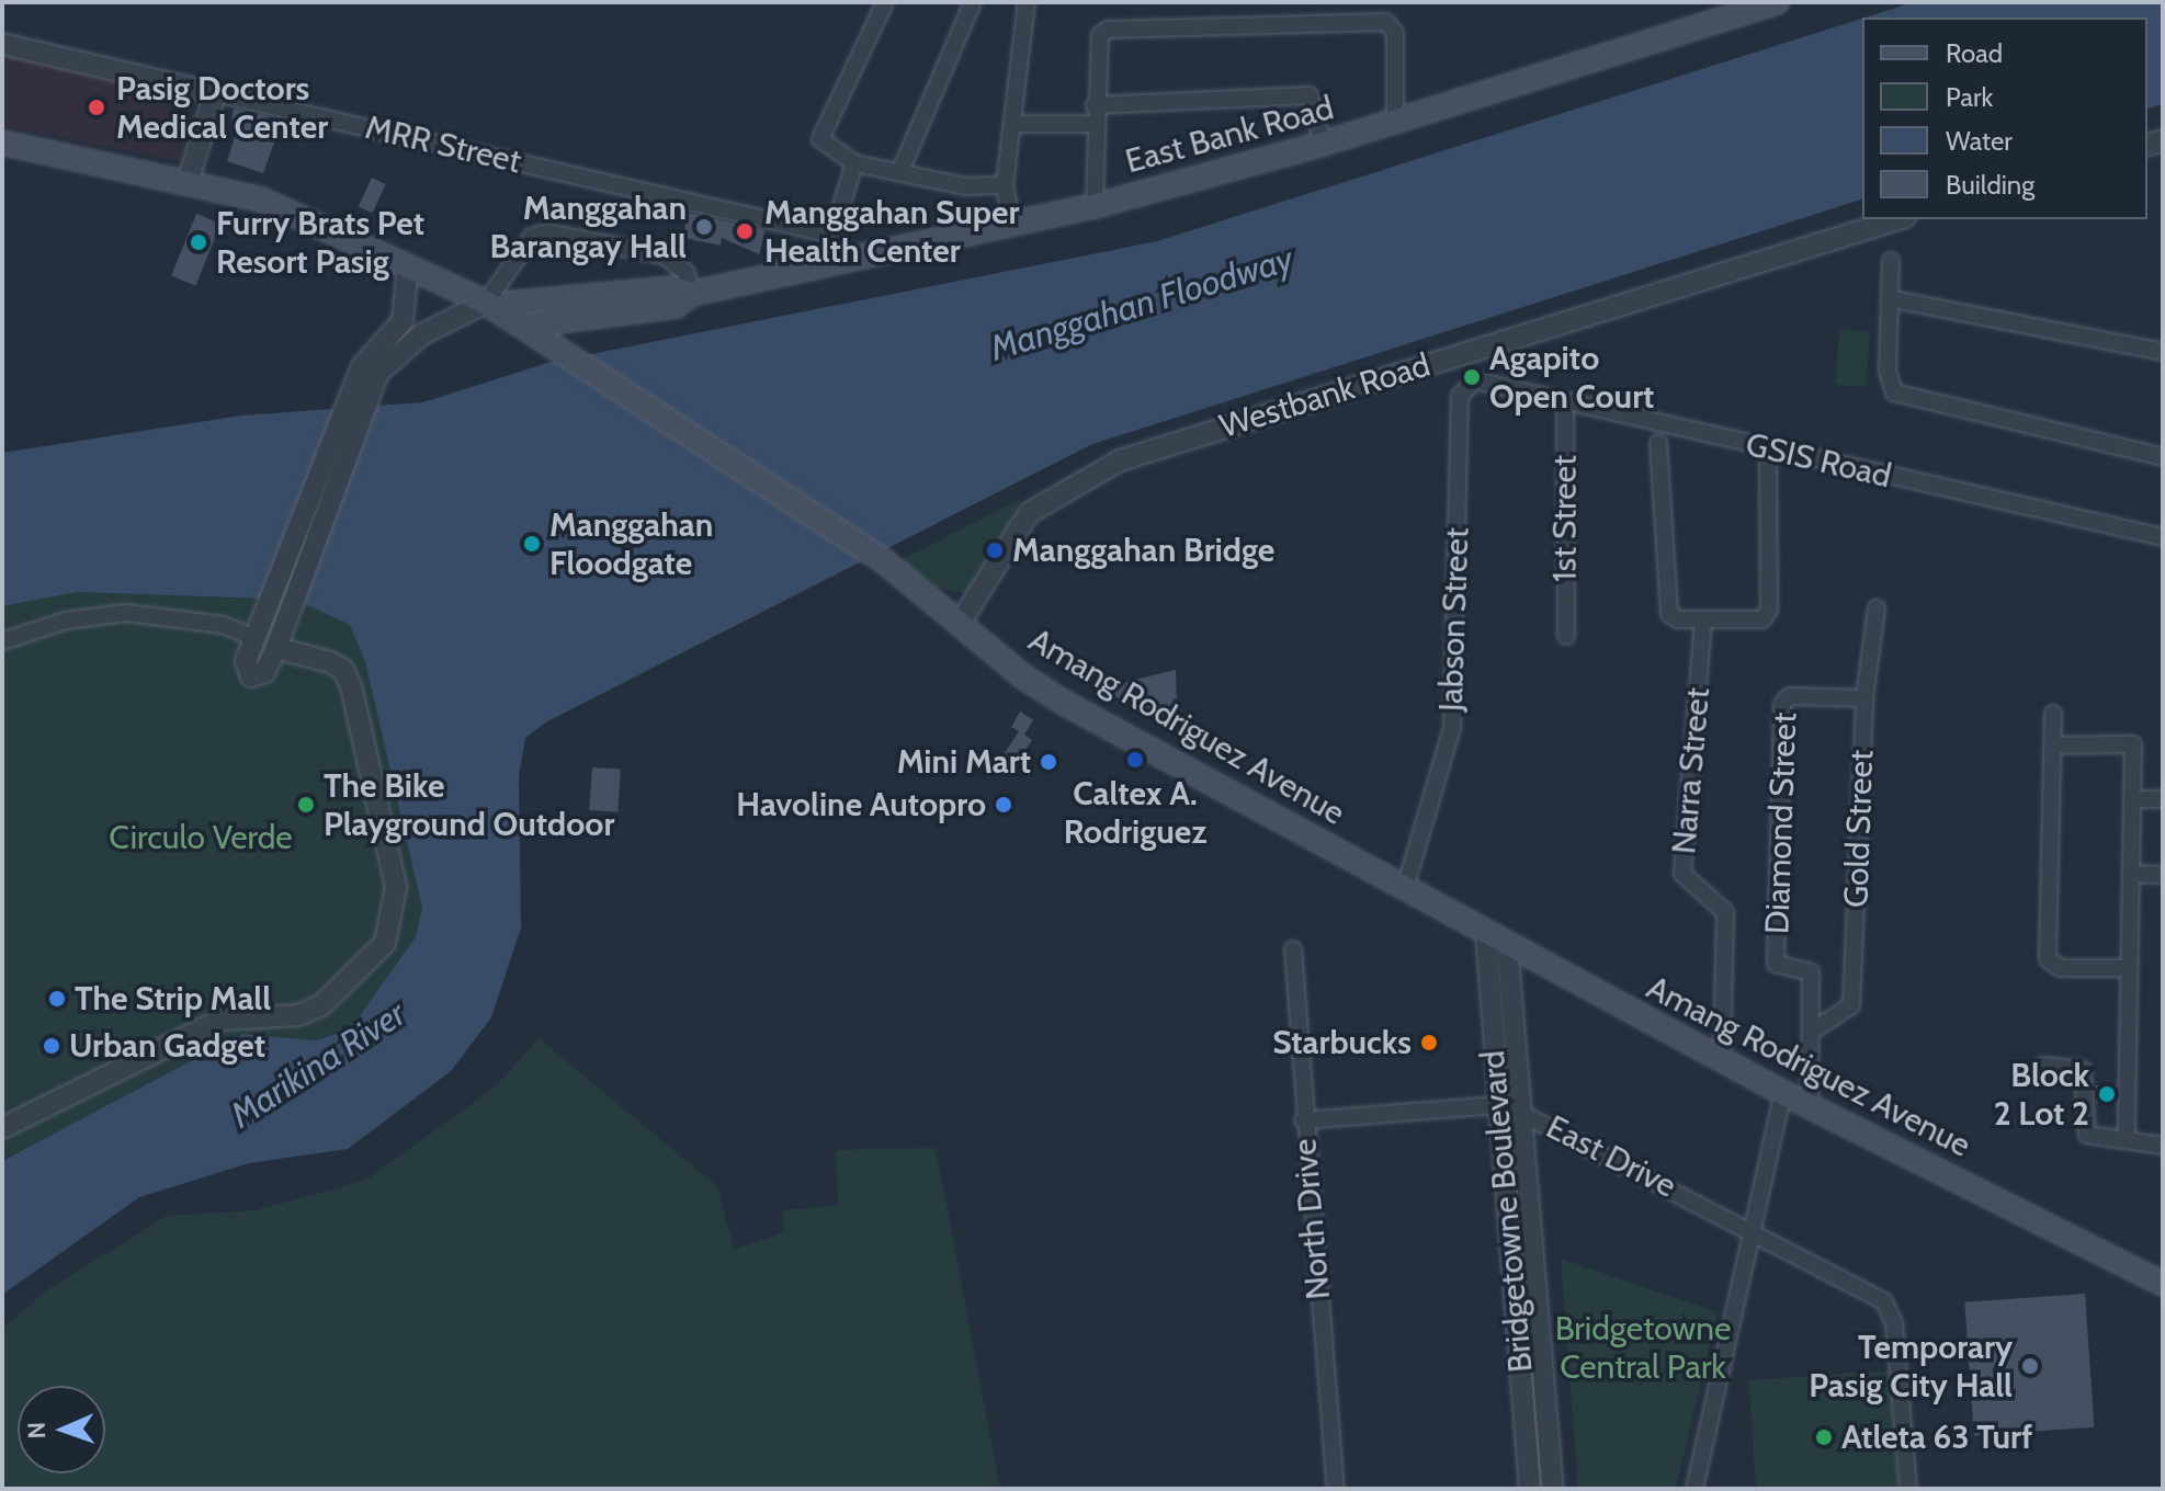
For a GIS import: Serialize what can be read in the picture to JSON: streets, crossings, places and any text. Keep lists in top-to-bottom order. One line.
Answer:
{"streets":{"main road":["East Bank Road","Amang Rodriguez Avenue"],"street":["MRR Street","Westbank Road","GSIS Road","1st Street","Jabson Street","Narra Street","Diamond Street","Gold Street","East Drive","Bridgetowne Boulevard","North Drive"]},"crossings":[["East Bank Road","Amang Rodriguez Avenue"],["Westbank Road","Amang Rodriguez Avenue"],["GSIS Road","1st Street"],["GSIS Road","Jabson Street"],["Jabson Street","Amang Rodriguez Avenue"],["Amang Rodriguez Avenue","Narra Street"],["Amang Rodriguez Avenue","Diamond Street"],["Amang Rodriguez Avenue","Bridgetowne Boulevard"],["Diamond Street","Gold Street"],["East Drive","Bridgetowne Boulevard"],["East Drive","North Drive"]],"water":["Manggahan Floodway","Marikina River"],"parks":["Circulo Verde","Bridgetowne Central Park"],"places":["Pasig Doctors Medical Center","Manggahan Barangay Hall","Manggahan Super Health Center","Furry Brats Pet Resort Pasig","Agapito Open Court","Manggahan Floodgate","Manggahan Bridge","Caltex A. Rodriguez","Mini Mart","The Bike Playground Outdoor","Havoline Autopro","The Strip Mall","Starbucks","Urban Gadget","Block 2 Lot 2","Temporary Pasig City Hall","Atleta 63 Turf"],"legend":["Road","Park","Water","Building"],"north":"left"}
